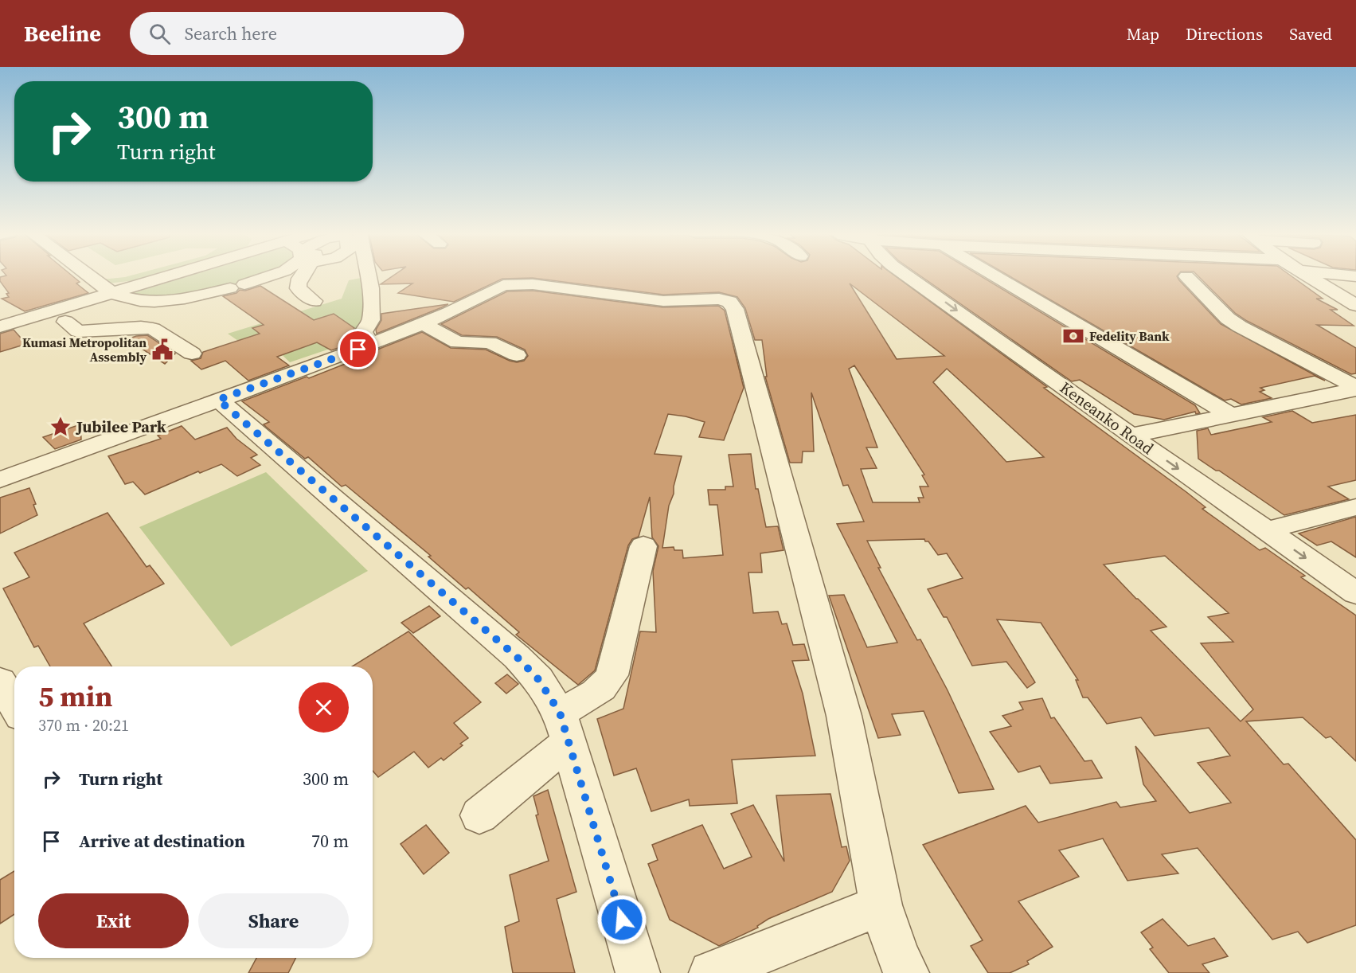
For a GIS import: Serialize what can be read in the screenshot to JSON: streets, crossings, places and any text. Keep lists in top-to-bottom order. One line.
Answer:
{"streets":{"street":["Keneanko Road"]},"places":{"bank":["Fedelity Bank"],"public building":["Kumasi Metropolitan Assembly"],"place":["Jubilee Park"]},"page":{"header":"Beeline","search":"Search here","nav":["Map","Directions","Saved"],"turn":["300 m","Turn right"],"heading":["5 min","370 m · 20:21"],"list":[{"name":"Turn right","value":"300 m"},{"name":"Arrive at destination","value":"70 m"}],"buttons":["Exit","Share"]}}
